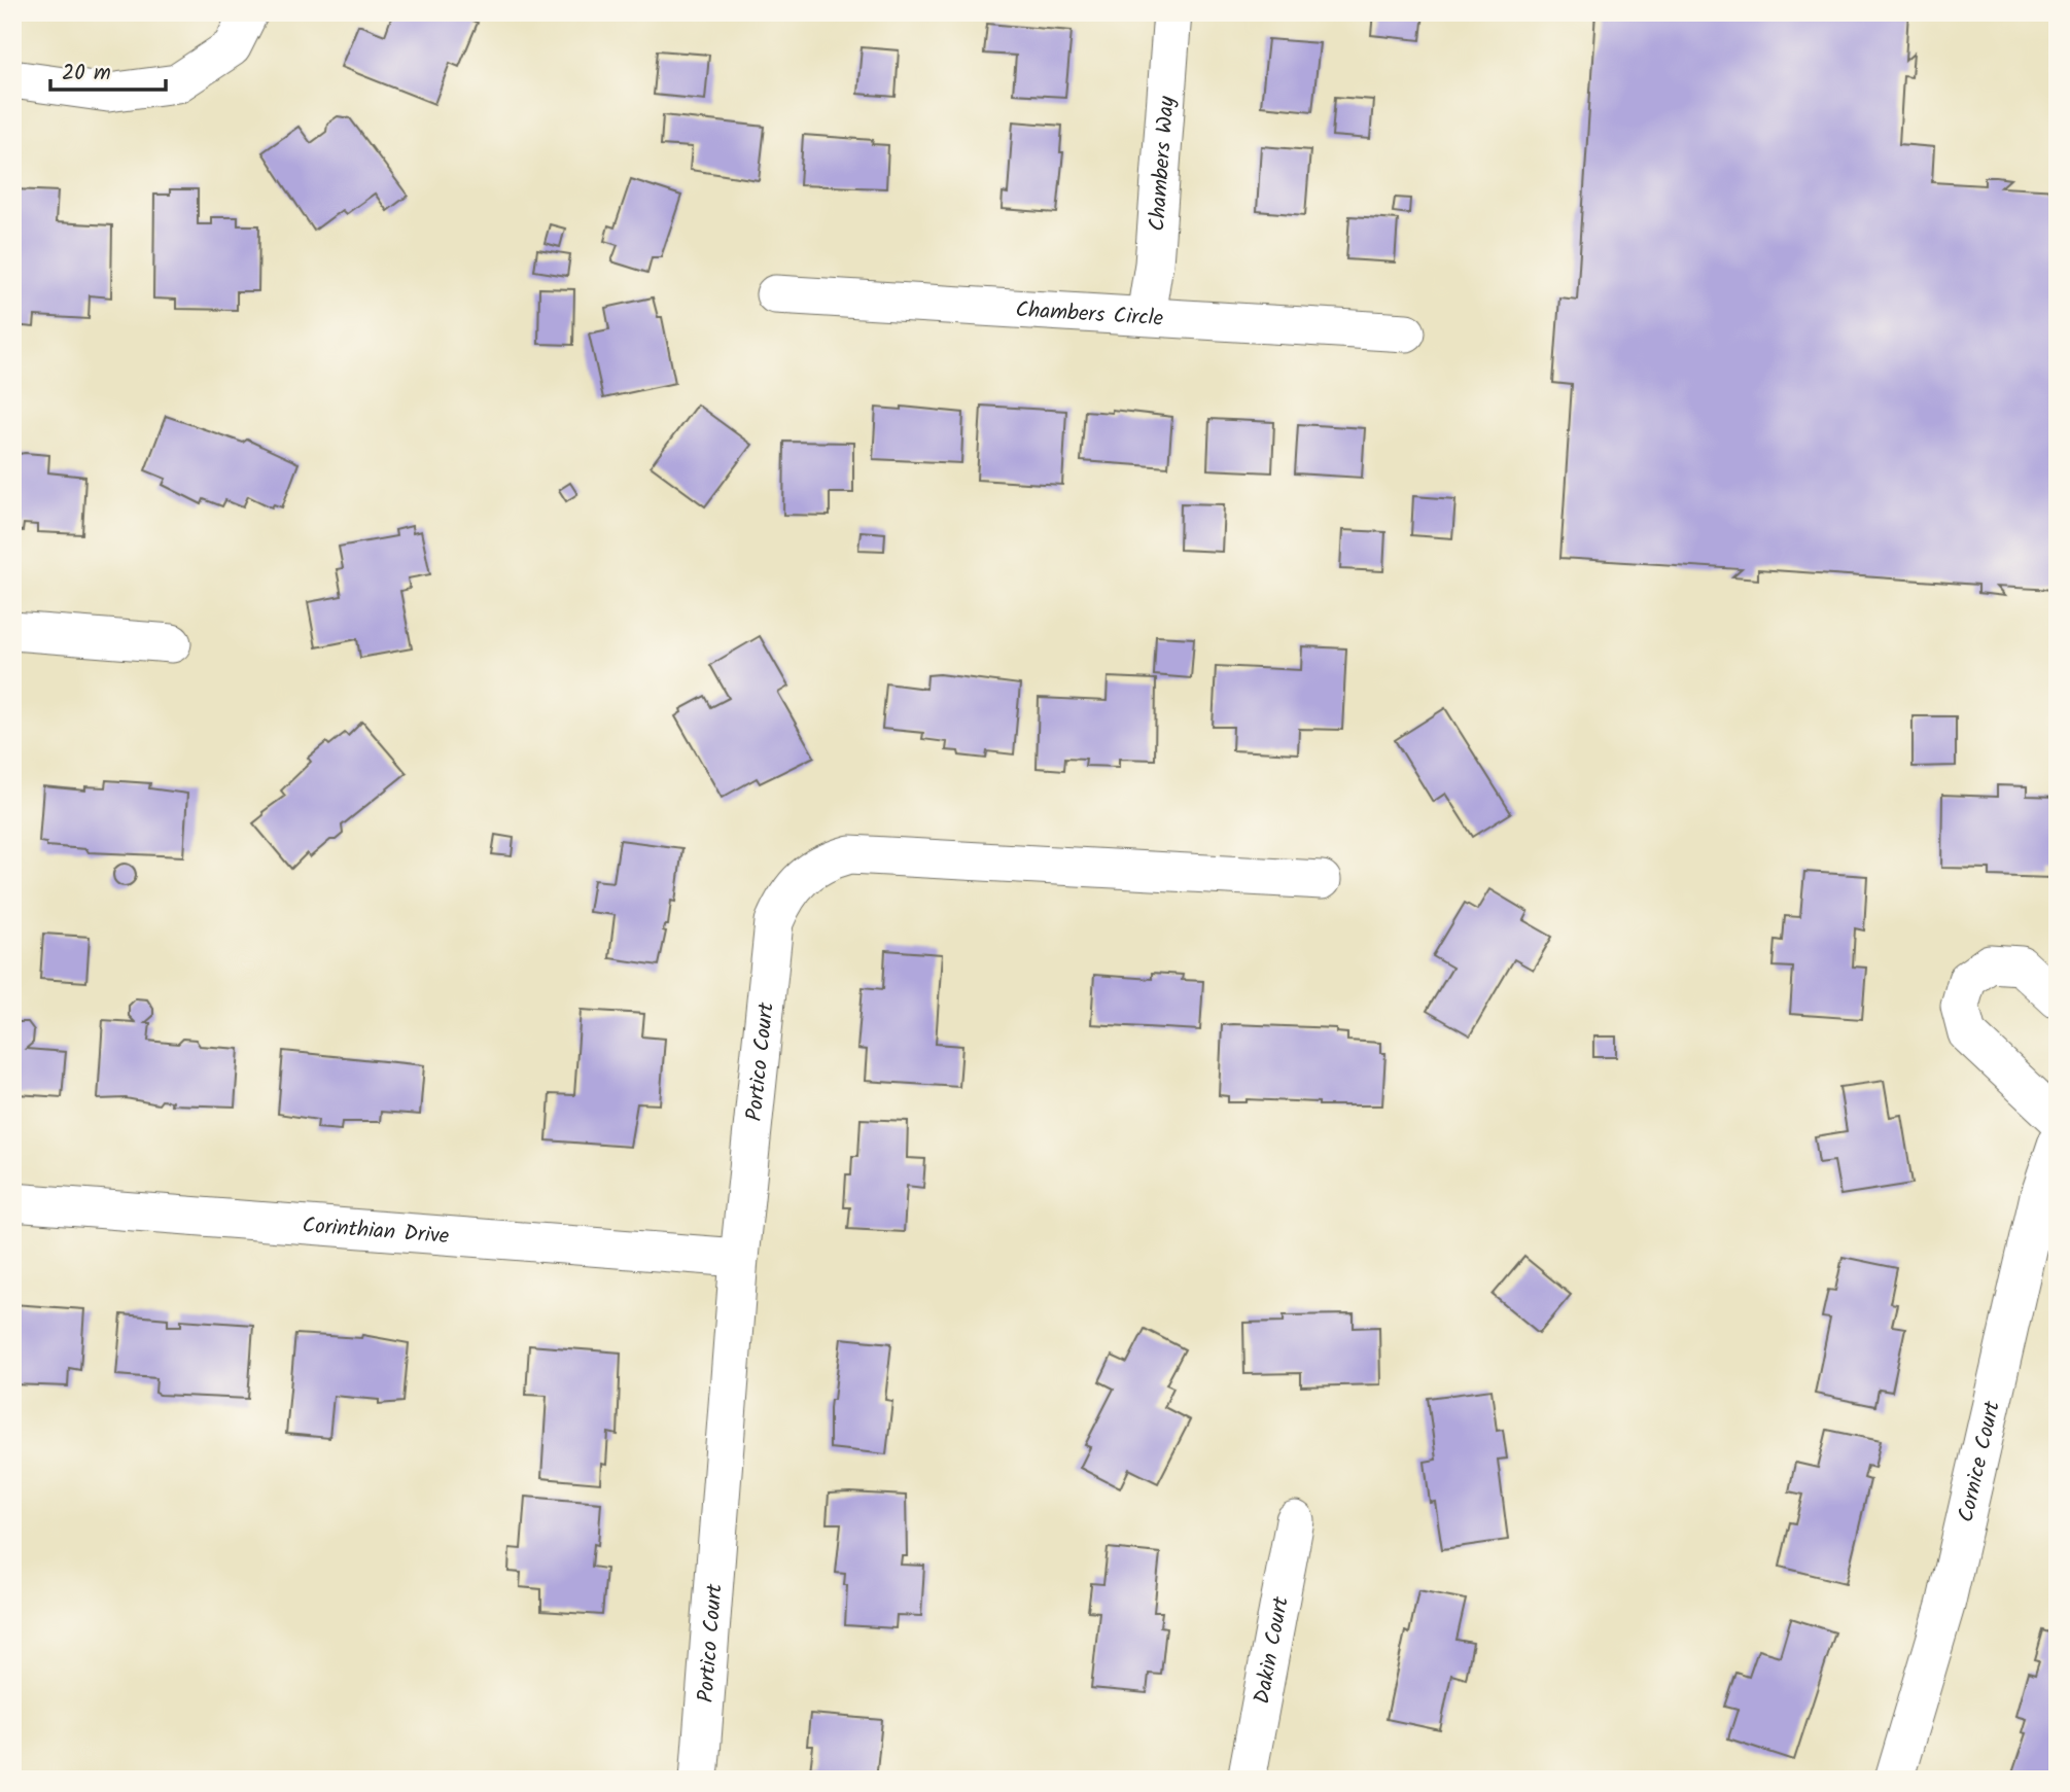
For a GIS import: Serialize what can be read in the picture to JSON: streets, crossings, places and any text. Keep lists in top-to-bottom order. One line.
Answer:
{"streets":{"street":["Chambers Way","Chambers Circle","Portico Court","Corinthian Drive","Cornice Court","Dakin Court"]},"crossings":[["Chambers Way","Chambers Circle"],["Portico Court","Corinthian Drive"]],"scale_bar":"20 m"}
